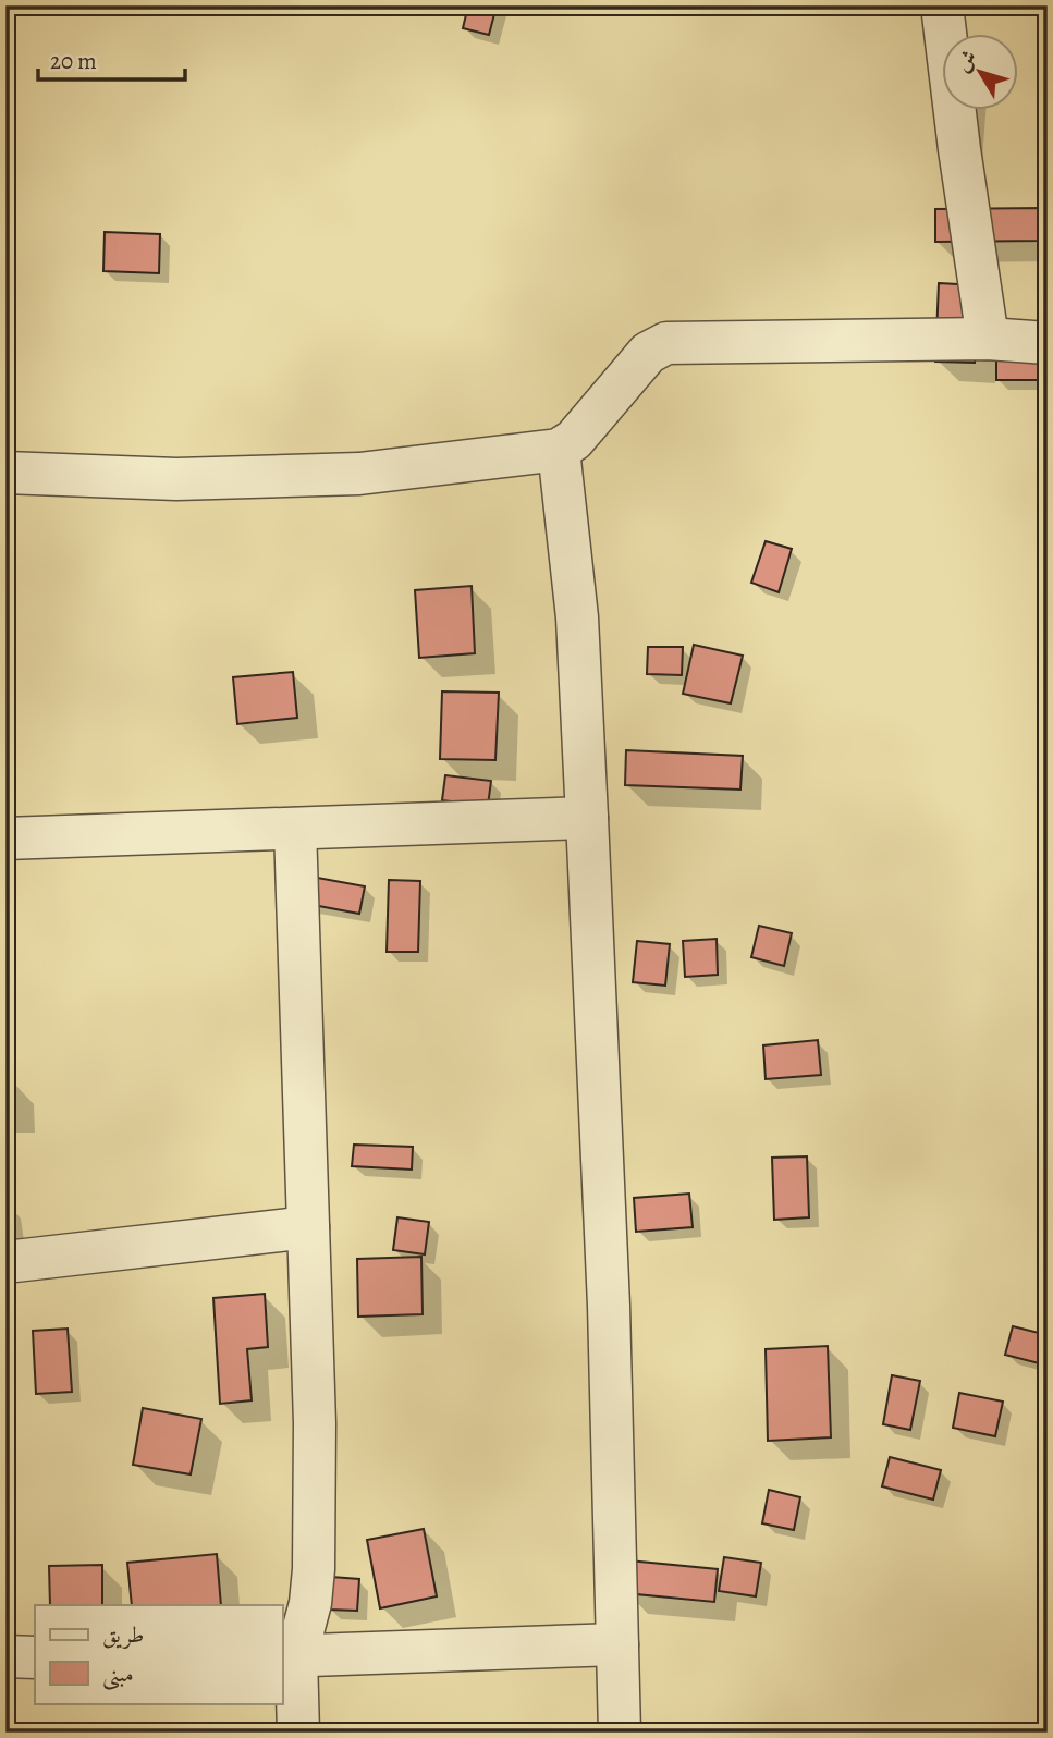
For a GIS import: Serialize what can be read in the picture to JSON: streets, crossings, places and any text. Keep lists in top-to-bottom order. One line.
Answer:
{"legend":["طريق","مبنى"],"scale_bar":"20 m","north":"top left"}
